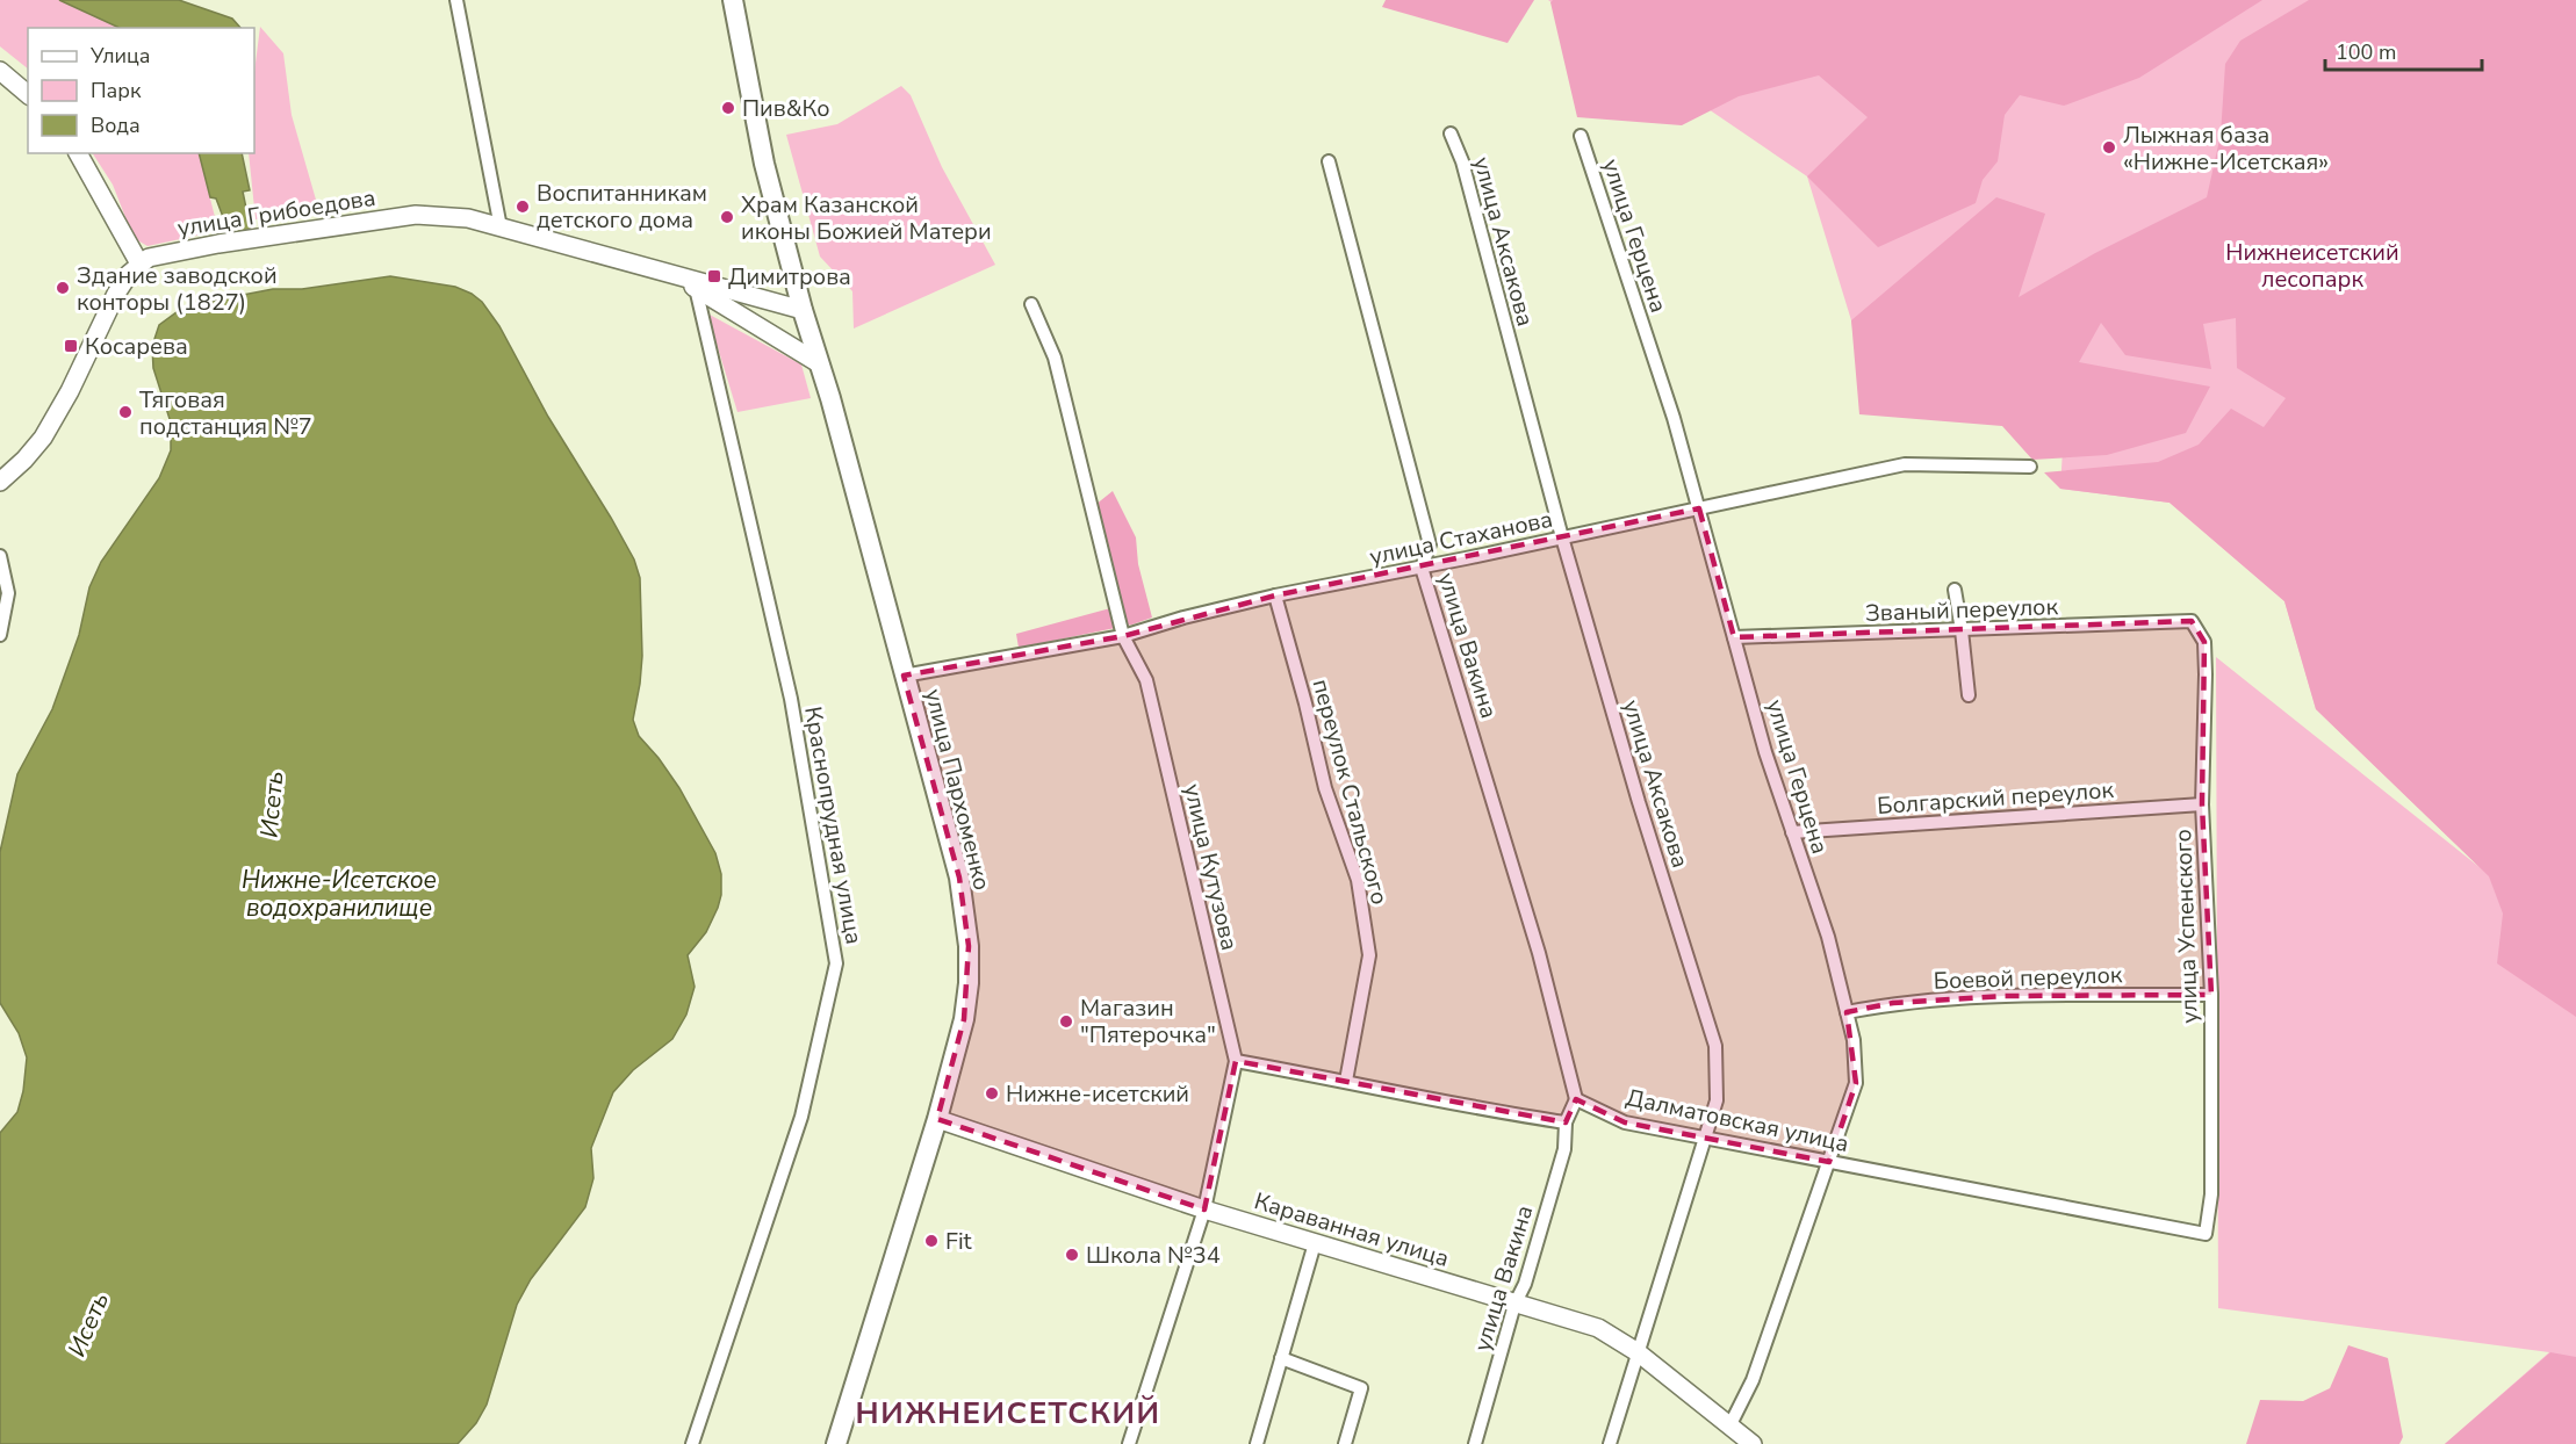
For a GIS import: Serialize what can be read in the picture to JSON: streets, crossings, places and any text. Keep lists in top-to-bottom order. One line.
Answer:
{"streets":{"main road":["улица Грибоедова","улица Пархоменко","Караванная улица"],"street":["улица Герцена","улица Аксакова","улица Стаханова","Званый переулок","улица Вакина","переулок Стальского","Болгарский переулок","Краснопрудная улица","улица Кутузова","улица Успенского","Боевой переулок","Далматовская улица"]},"crossings":[["улица Грибоедова","улица Пархоменко"],["улица Грибоедова","Краснопрудная улица"],["улица Герцена","улица Стаханова"],["улица Герцена","Званый переулок"],["улица Герцена","Болгарский переулок"],["улица Герцена","Боевой переулок"],["улица Герцена","Далматовская улица"],["улица Герцена","Караванная улица"],["улица Аксакова","улица Стаханова"],["улица Аксакова","Далматовская улица"],["улица Аксакова","Караванная улица"],["улица Стаханова","улица Вакина"],["улица Стаханова","улица Пархоменко"],["улица Стаханова","переулок Стальского"],["улица Стаханова","улица Кутузова"],["Званый переулок","улица Успенского"],["улица Вакина","Далматовская улица"],["улица Вакина","Караванная улица"],["улица Пархоменко","Караванная улица"],["Болгарский переулок","улица Успенского"],["улица Кутузова","Караванная улица"],["улица Успенского","Боевой переулок"],["улица Успенского","Далматовская улица"]],"districts":["НИЖНЕИСЕТСКИЙ"],"water":["Исеть","Нижне-Исетское водохранилище"],"parks":["Нижнеисетский лесопарк"],"places":{"other":["Пив&Ко","Лыжная база «Нижне-Исетская»","Воспитанникам детского дома","Храм Казанской иконы Божией Матери","Здание заводской конторы (1827)","Тяговая подстанция №7","Магазин \"Пятерочка\"","Нижне-исетский","Fit","Школа №34"],"transit":["Димитрова","Косарева"]},"legend":["Улица","Парк","Вода"],"scale_bar":"100 m"}
